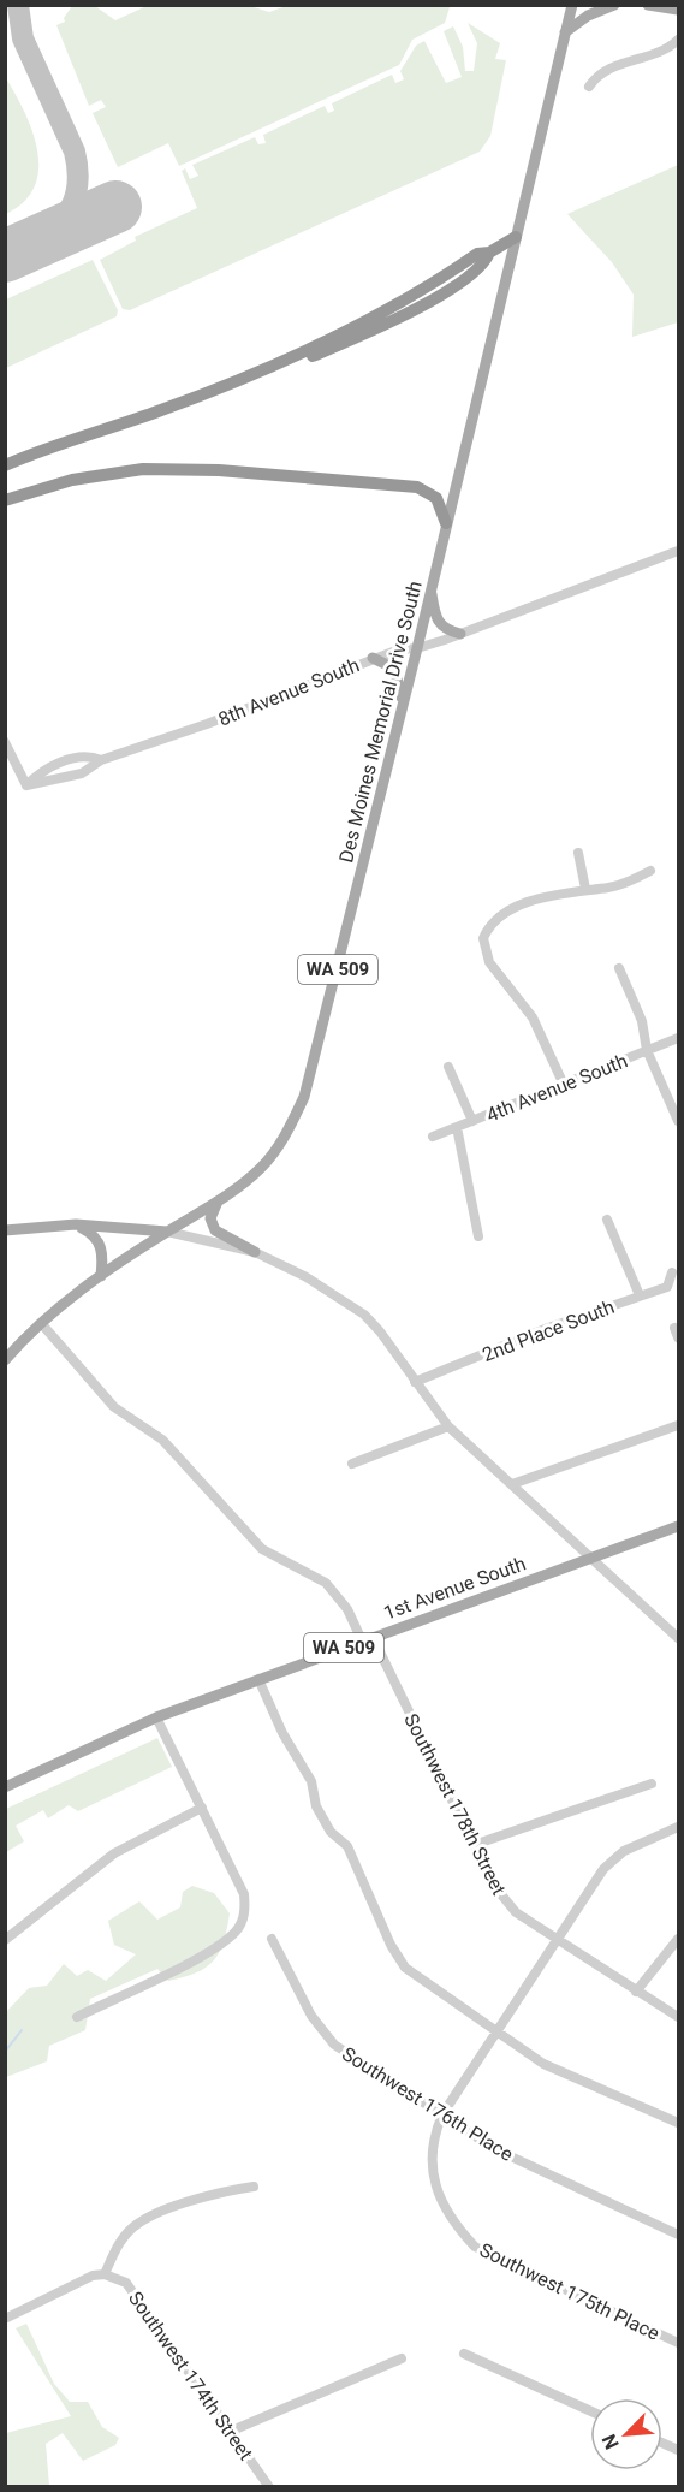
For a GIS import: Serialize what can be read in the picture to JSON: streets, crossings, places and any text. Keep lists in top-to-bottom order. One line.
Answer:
{"streets":{"main road":["Des Moines Memorial Drive South","WA 509","1st Avenue South"],"street":["8th Avenue South","4th Avenue South","2nd Place South","Southwest 178th Street","Southwest 176th Place","Southwest 175th Place","Southwest 174th Street"]},"crossings":[["8th Avenue South","Des Moines Memorial Drive South"],["Des Moines Memorial Drive South","WA 509"],["WA 509","Southwest 178th Street"],["1st Avenue South","Southwest 178th Street"],["Southwest 178th Street","Southwest 175th Place"],["Southwest 176th Place","Southwest 175th Place"]],"north":"bottom left"}
